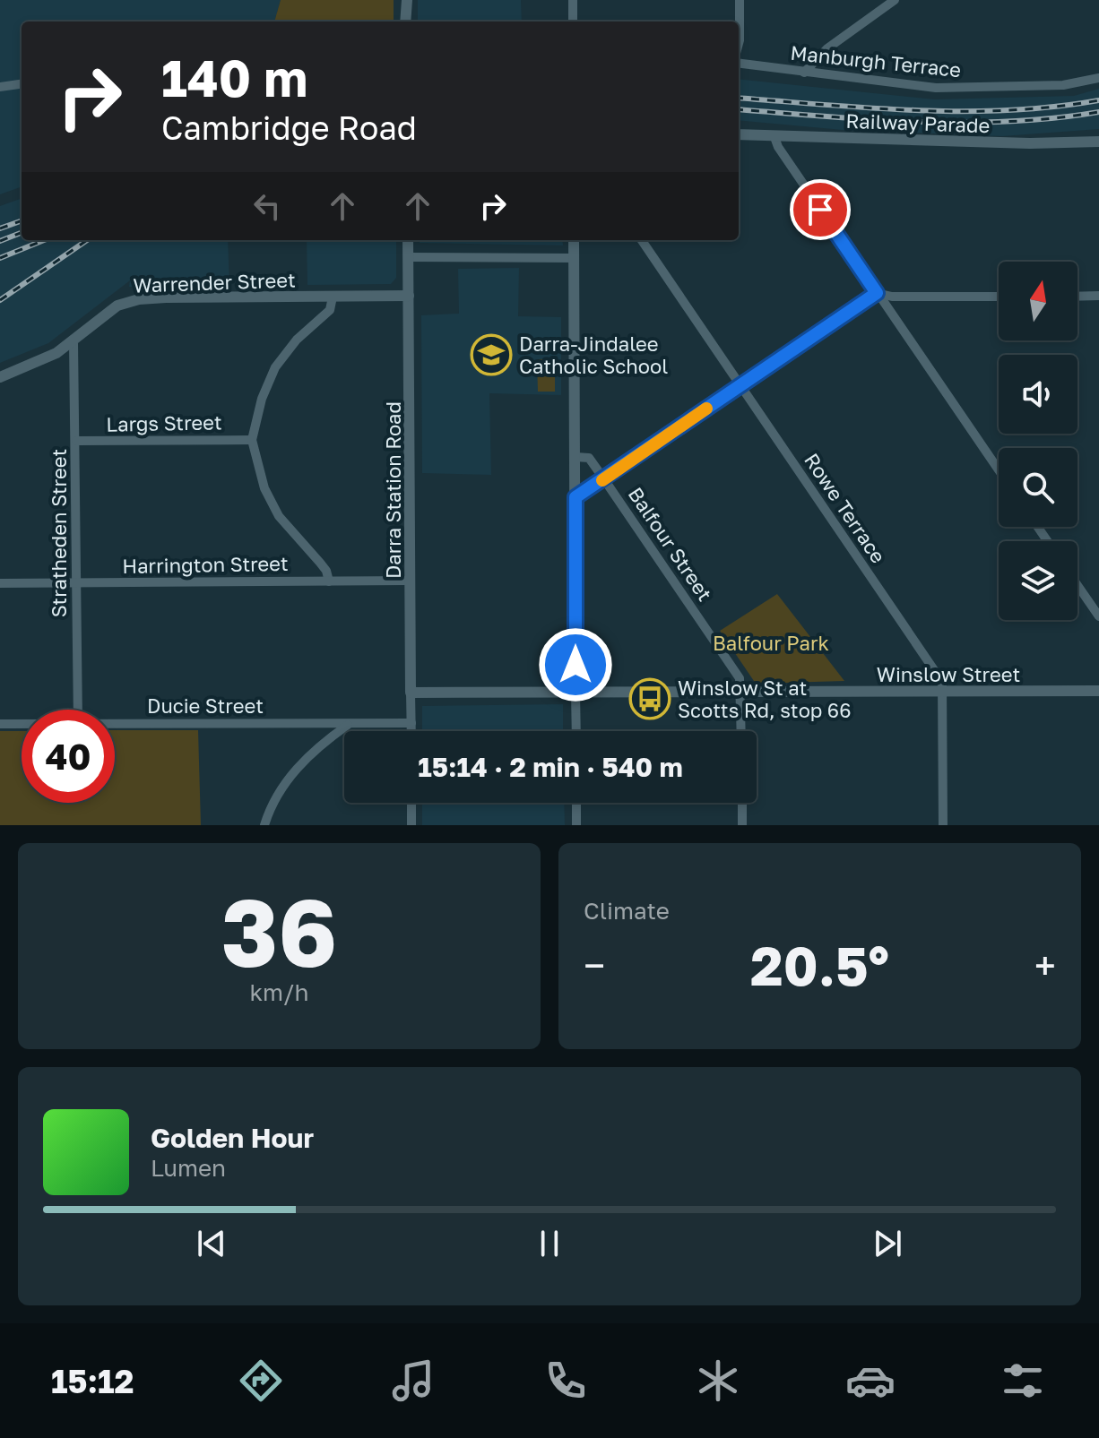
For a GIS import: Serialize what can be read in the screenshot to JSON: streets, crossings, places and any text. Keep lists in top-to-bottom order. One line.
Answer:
{"streets":{"street":["Manburgh Terrace","Railway Parade","Warrender Street","Largs Street","Darra Station Road","Rowe Terrace","Stratheden Street","Balfour Street","Harrington Street","Winslow Street","Ducie Street"]},"crossings":[["Warrender Street","Darra Station Road"],["Warrender Street","Stratheden Street"],["Largs Street","Stratheden Street"],["Darra Station Road","Harrington Street"],["Darra Station Road","Winslow Street"],["Darra Station Road","Ducie Street"],["Rowe Terrace","Winslow Street"],["Stratheden Street","Harrington Street"],["Balfour Street","Winslow Street"]],"parks":["Balfour Park"],"places":{"school or university":["Darra-Jindalee Catholic School"],"bus stop":["Winslow St at Scotts Rd, stop 66"]},"north":"top","page":{"turn":["140 m","Cambridge Road"],"limit":"40","trip":"15:14 · 2 min · 540 m","tile":[["36","km/h"],"Climate"],"heat":["−","20.5°","+"],"song":["Golden Hour","Lumen"],"tabs":"15:12"}}
